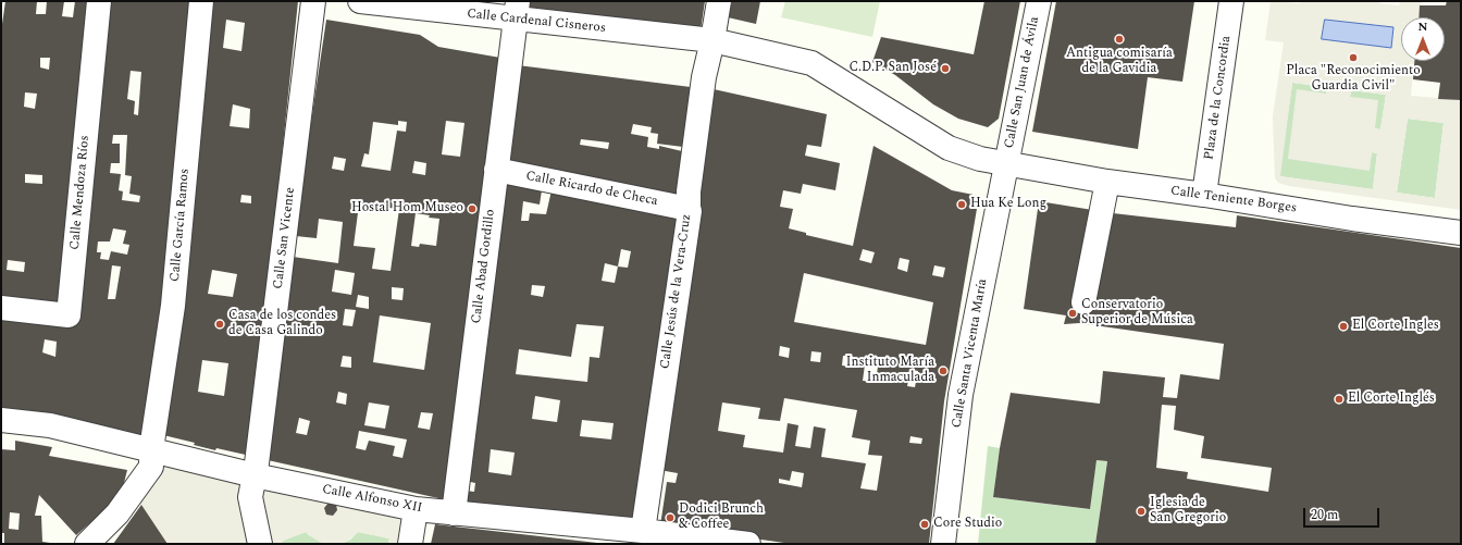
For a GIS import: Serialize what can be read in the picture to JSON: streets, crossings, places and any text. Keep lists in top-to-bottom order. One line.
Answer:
{"streets":{"street":["Calle Cardenal Cisneros","Calle San Juan de Ávila","Plaza de la Concordia","Calle Ricardo de Checa","Calle Mendoza Ríos","Calle Teniente Borges","Calle García Ramos","Calle San Vicente","Calle Abad Gordillo","Calle Jesús de la Vera-Cruz","Calle Santa Vicenta María","Calle Alfonso XII"]},"crossings":[["Calle Cardenal Cisneros","Calle San Juan de Ávila"],["Calle Cardenal Cisneros","Calle Teniente Borges"],["Calle Cardenal Cisneros","Calle Abad Gordillo"],["Calle Cardenal Cisneros","Calle Jesús de la Vera-Cruz"],["Calle Cardenal Cisneros","Calle Santa Vicenta María"],["Calle San Juan de Ávila","Calle Teniente Borges"],["Calle San Juan de Ávila","Calle Santa Vicenta María"],["Plaza de la Concordia","Calle Teniente Borges"],["Calle Ricardo de Checa","Calle Abad Gordillo"],["Calle Ricardo de Checa","Calle Jesús de la Vera-Cruz"],["Calle Teniente Borges","Calle Santa Vicenta María"],["Calle García Ramos","Calle Alfonso XII"],["Calle San Vicente","Calle Alfonso XII"],["Calle Abad Gordillo","Calle Alfonso XII"],["Calle Jesús de la Vera-Cruz","Calle Alfonso XII"]],"places":["Antigua comisaría de la Gavidia","Placa \"Reconocimiento Guardia Civil\"","C.D.P. San José","Hua Ke Long","Hostal Hom Museo","Conservatorio Superior de Música","Casa de los condes de Casa Galindo","El Corte Ingles","Instituto María Inmaculada","El Corte Inglés","Iglesia de San Gregorio","Dodici Brunch & Coffee","Core Studio"],"scale_bar":"20 m","north":"top"}
